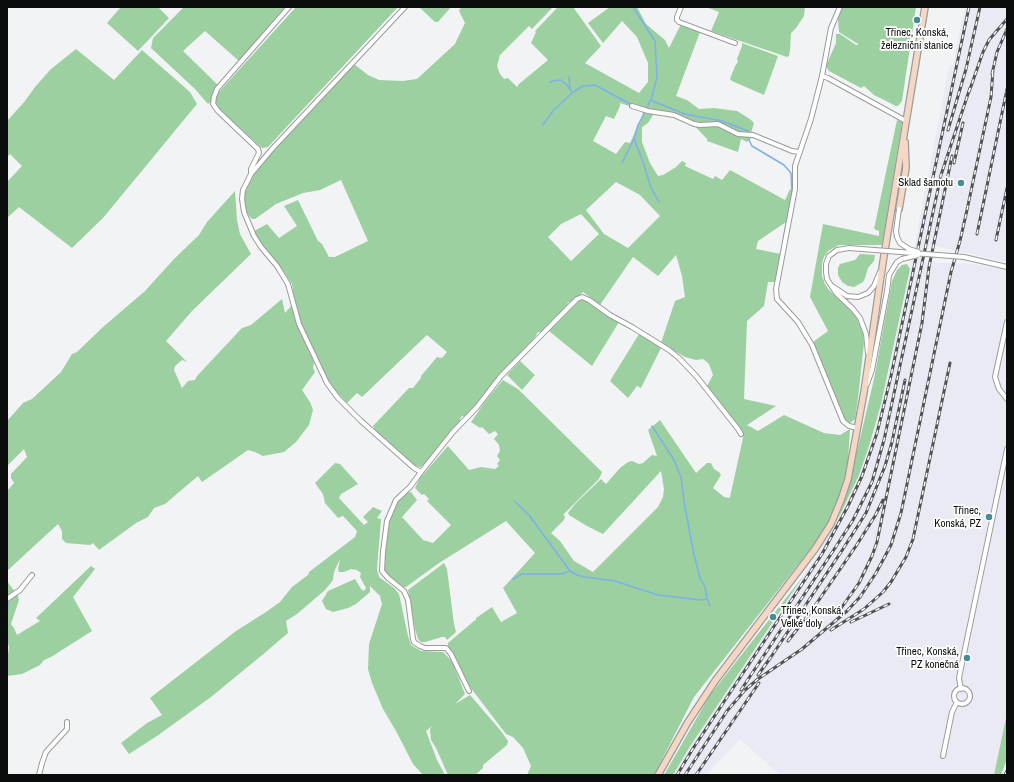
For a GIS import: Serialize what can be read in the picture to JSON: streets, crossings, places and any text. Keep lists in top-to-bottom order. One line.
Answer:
{"places":["Třinec, Konská, železniční stanice","Sklad šamotu","Třinec, Konská, PZ","Třinec, Konská, Velké doly","Třinec, Konská, PZ konečná"]}
